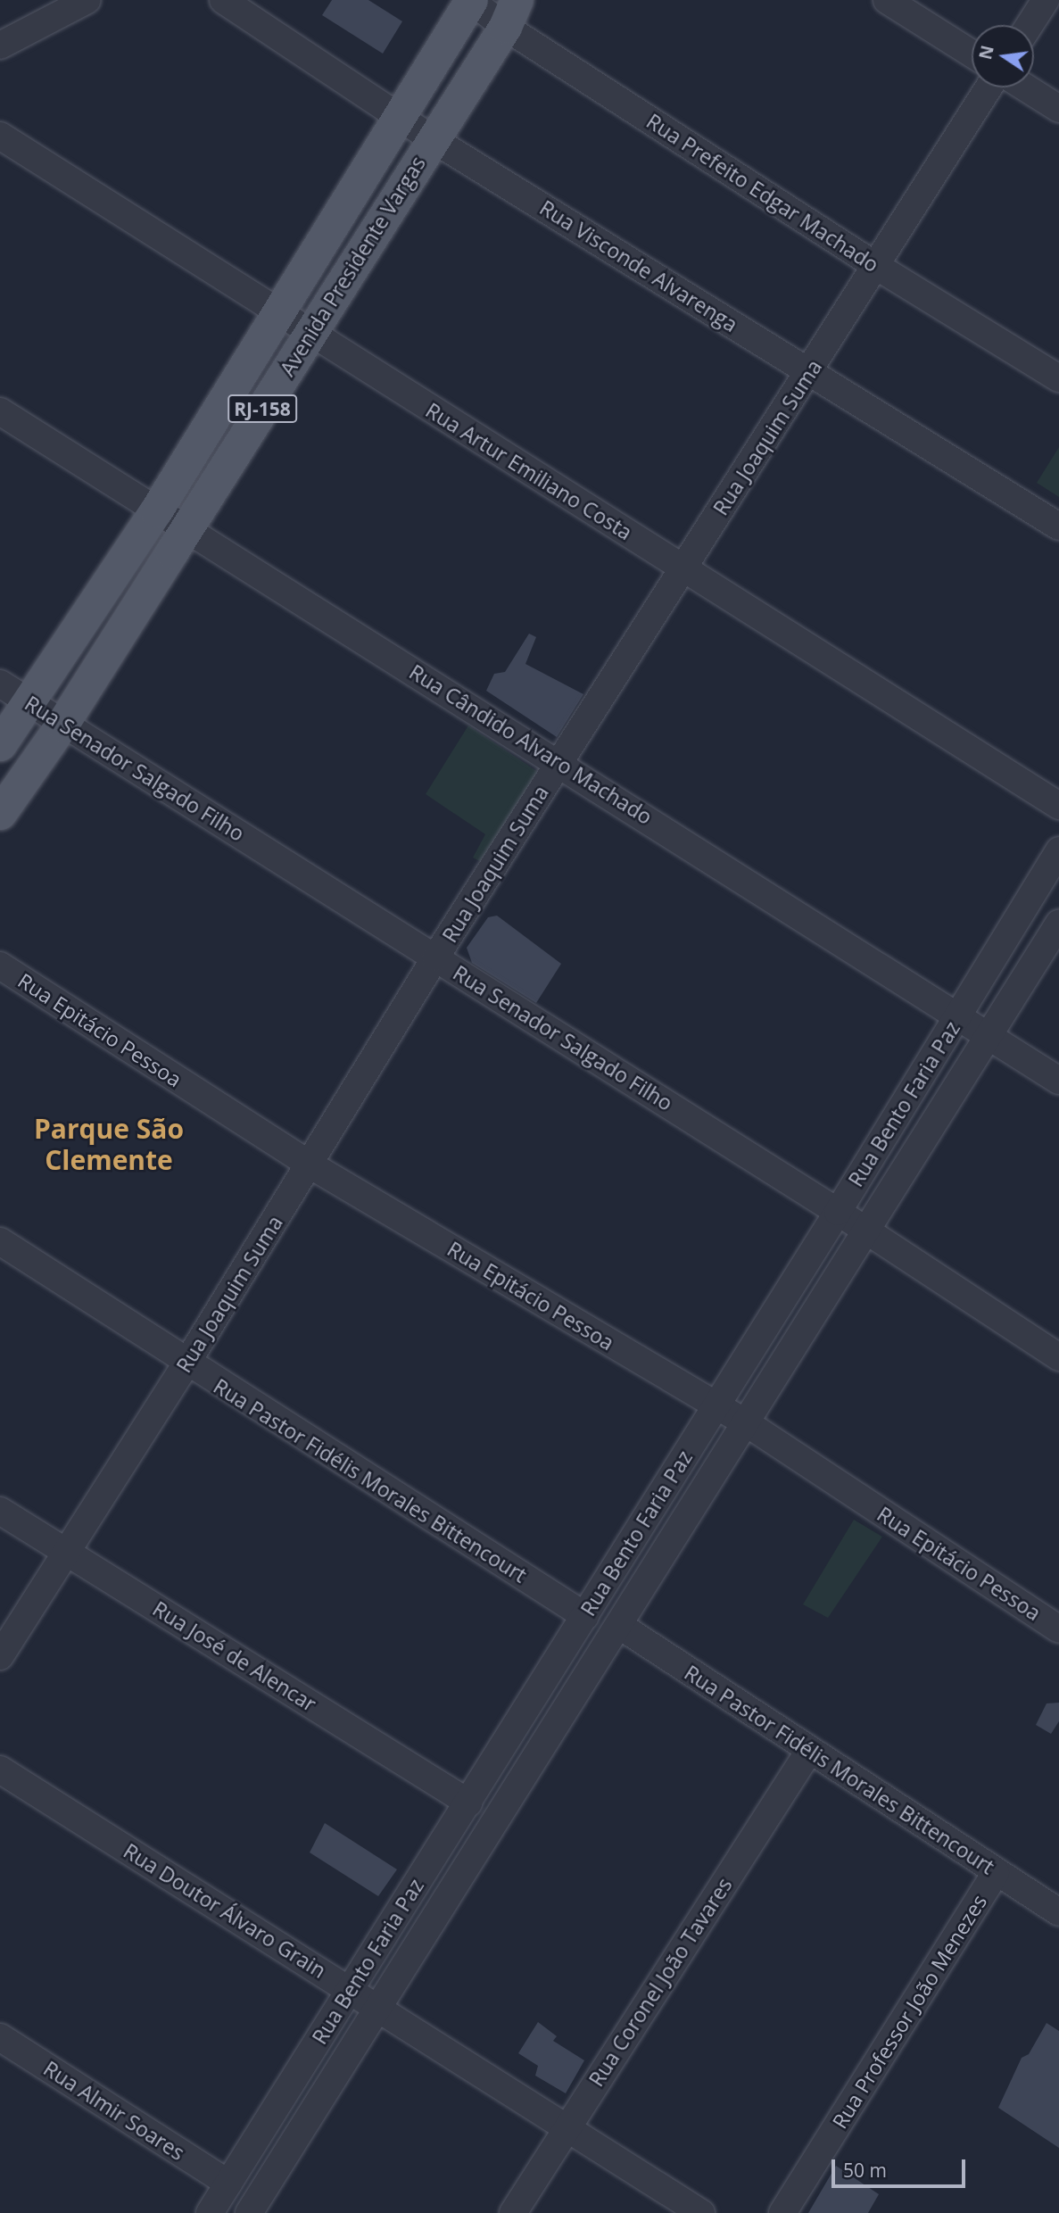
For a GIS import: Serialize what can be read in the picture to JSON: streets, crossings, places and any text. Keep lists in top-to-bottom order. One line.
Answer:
{"streets":{"main road":["Avenida Presidente Vargas","RJ-158"],"street":["Rua Prefeito Edgar Machado","Rua Visconde Alvarenga","Rua Joaquim Suma","Rua Artur Emiliano Costa","Rua Cândido Alvaro Machado","Rua Senador Salgado Filho","Rua Epitácio Pessoa","Rua Bento Faria Paz","Rua Pastor Fidélis Morales Bittencourt","Rua José de Alencar","Rua Doutor Álvaro Grain","Rua Coronel João Tavares","Rua Professor João Menezes","Rua Almir Soares"]},"crossings":[["Rua Prefeito Edgar Machado","Avenida Presidente Vargas"],["Rua Prefeito Edgar Machado","Rua Joaquim Suma"],["Avenida Presidente Vargas","Rua Visconde Alvarenga"],["Avenida Presidente Vargas","Rua Artur Emiliano Costa"],["Avenida Presidente Vargas","Rua Cândido Alvaro Machado"],["Avenida Presidente Vargas","Rua Senador Salgado Filho"],["Rua Visconde Alvarenga","Rua Joaquim Suma"],["Rua Joaquim Suma","Rua Artur Emiliano Costa"],["Rua Joaquim Suma","Rua Cândido Alvaro Machado"],["Rua Joaquim Suma","Rua Senador Salgado Filho"],["Rua Joaquim Suma","Rua Epitácio Pessoa"],["Rua Joaquim Suma","Rua Pastor Fidélis Morales Bittencourt"],["Rua Joaquim Suma","Rua José de Alencar"],["Rua Cândido Alvaro Machado","Rua Bento Faria Paz"],["Rua Senador Salgado Filho","Rua Bento Faria Paz"],["Rua Epitácio Pessoa","Rua Bento Faria Paz"],["Rua Bento Faria Paz","Rua Pastor Fidélis Morales Bittencourt"],["Rua Bento Faria Paz","Rua José de Alencar"],["Rua Bento Faria Paz","Rua Doutor Álvaro Grain"],["Rua Bento Faria Paz","Rua Almir Soares"],["Rua Pastor Fidélis Morales Bittencourt","Rua Coronel João Tavares"],["Rua Pastor Fidélis Morales Bittencourt","Rua Professor João Menezes"],["Rua Doutor Álvaro Grain","Rua Coronel João Tavares"]],"districts":["Parque São Clemente"],"scale_bar":"50 m","north":"left"}
